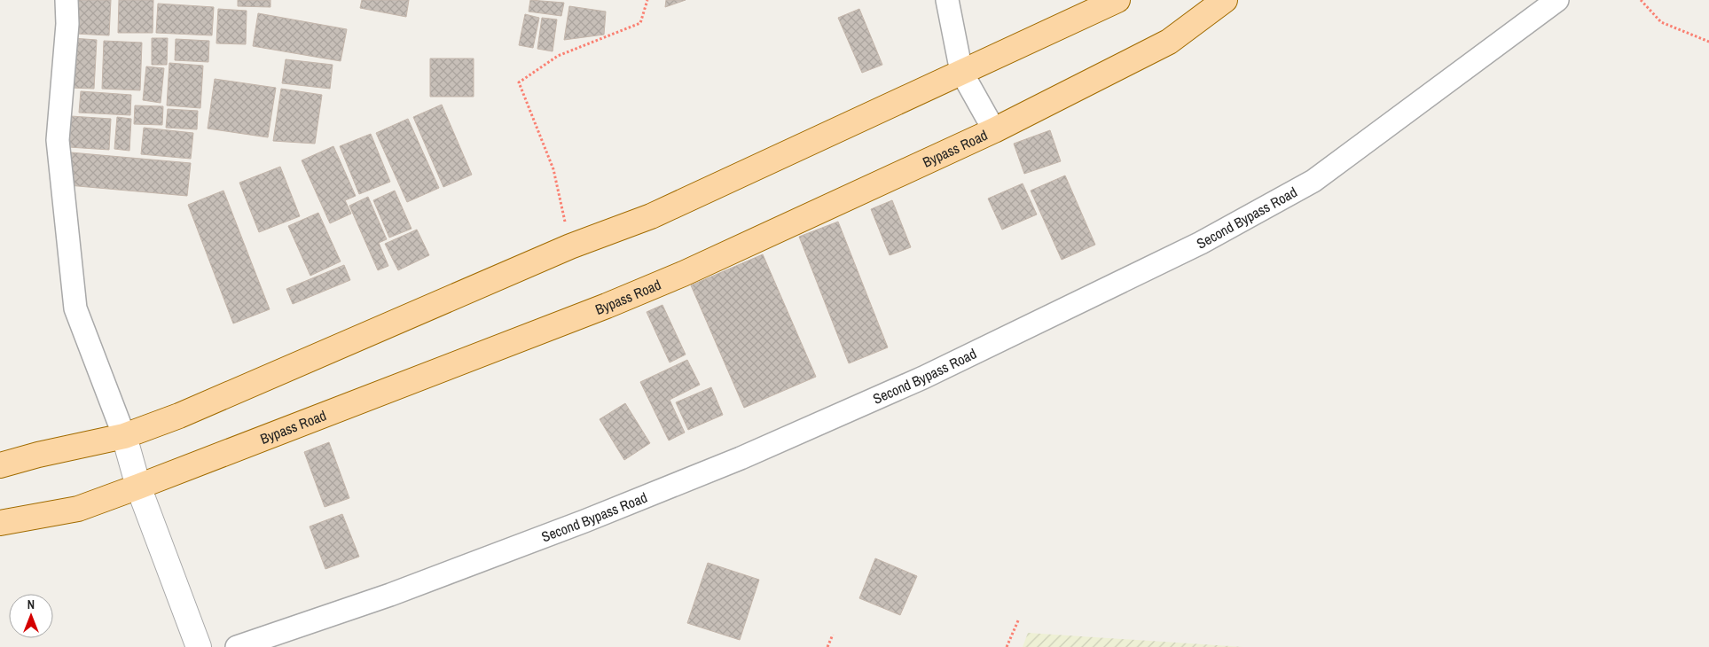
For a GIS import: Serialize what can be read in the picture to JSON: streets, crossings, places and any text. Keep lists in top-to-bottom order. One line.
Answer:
{"streets":{"main road":["Bypass Road"],"street":["Second Bypass Road"]},"north":"top"}
